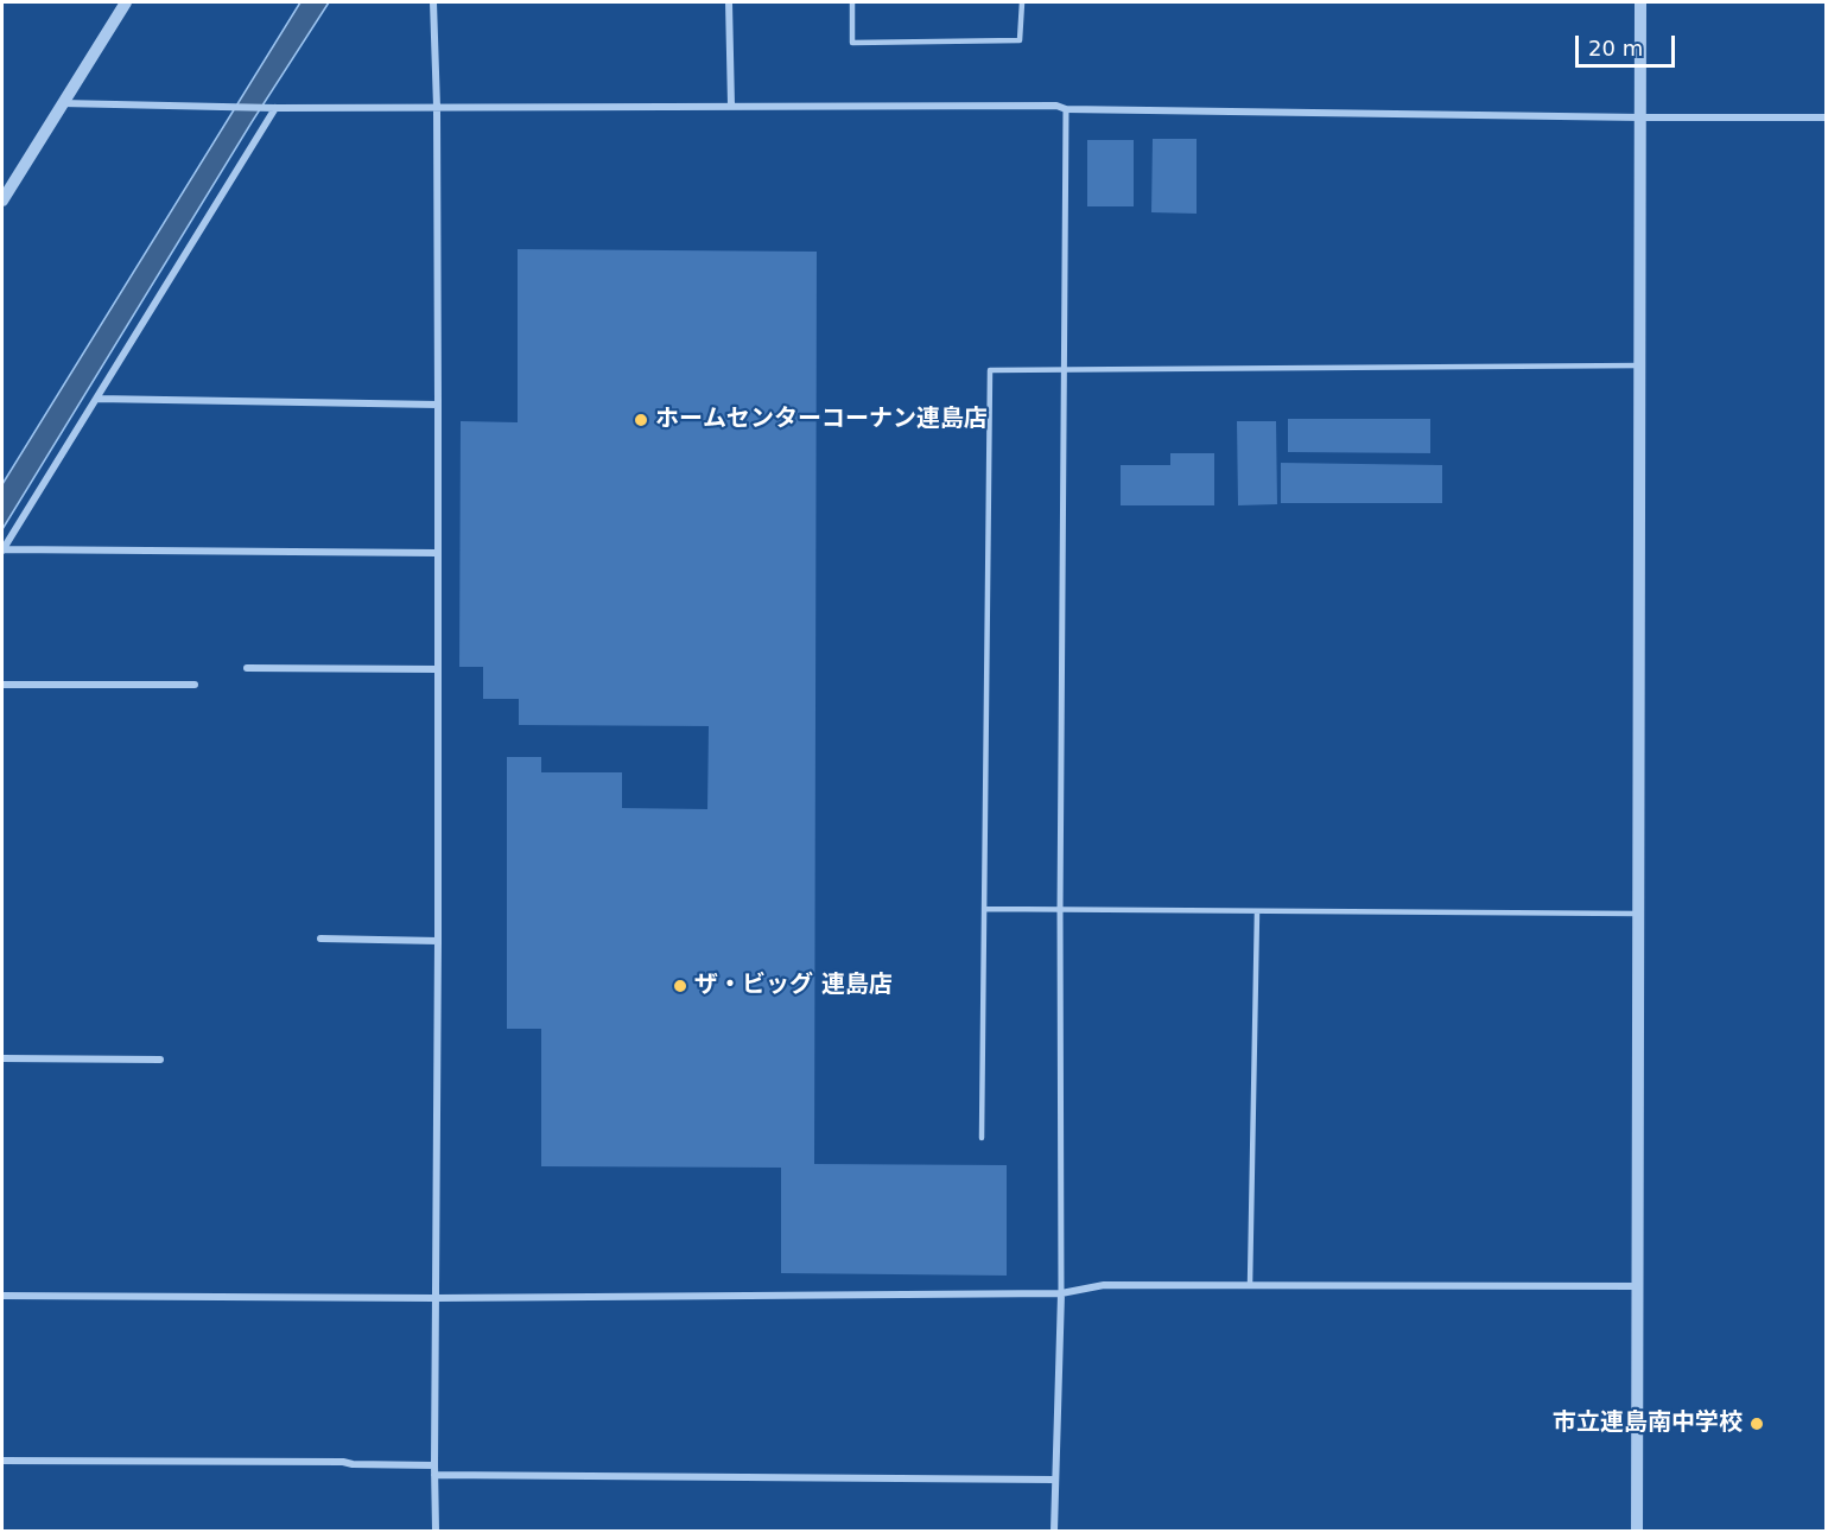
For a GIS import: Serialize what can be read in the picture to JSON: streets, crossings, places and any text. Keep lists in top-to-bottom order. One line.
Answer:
{"places":["ホームセンターコーナン連島店","ザ・ビッグ 連島店","市立連島南中学校"],"scale_bar":"20 m"}
